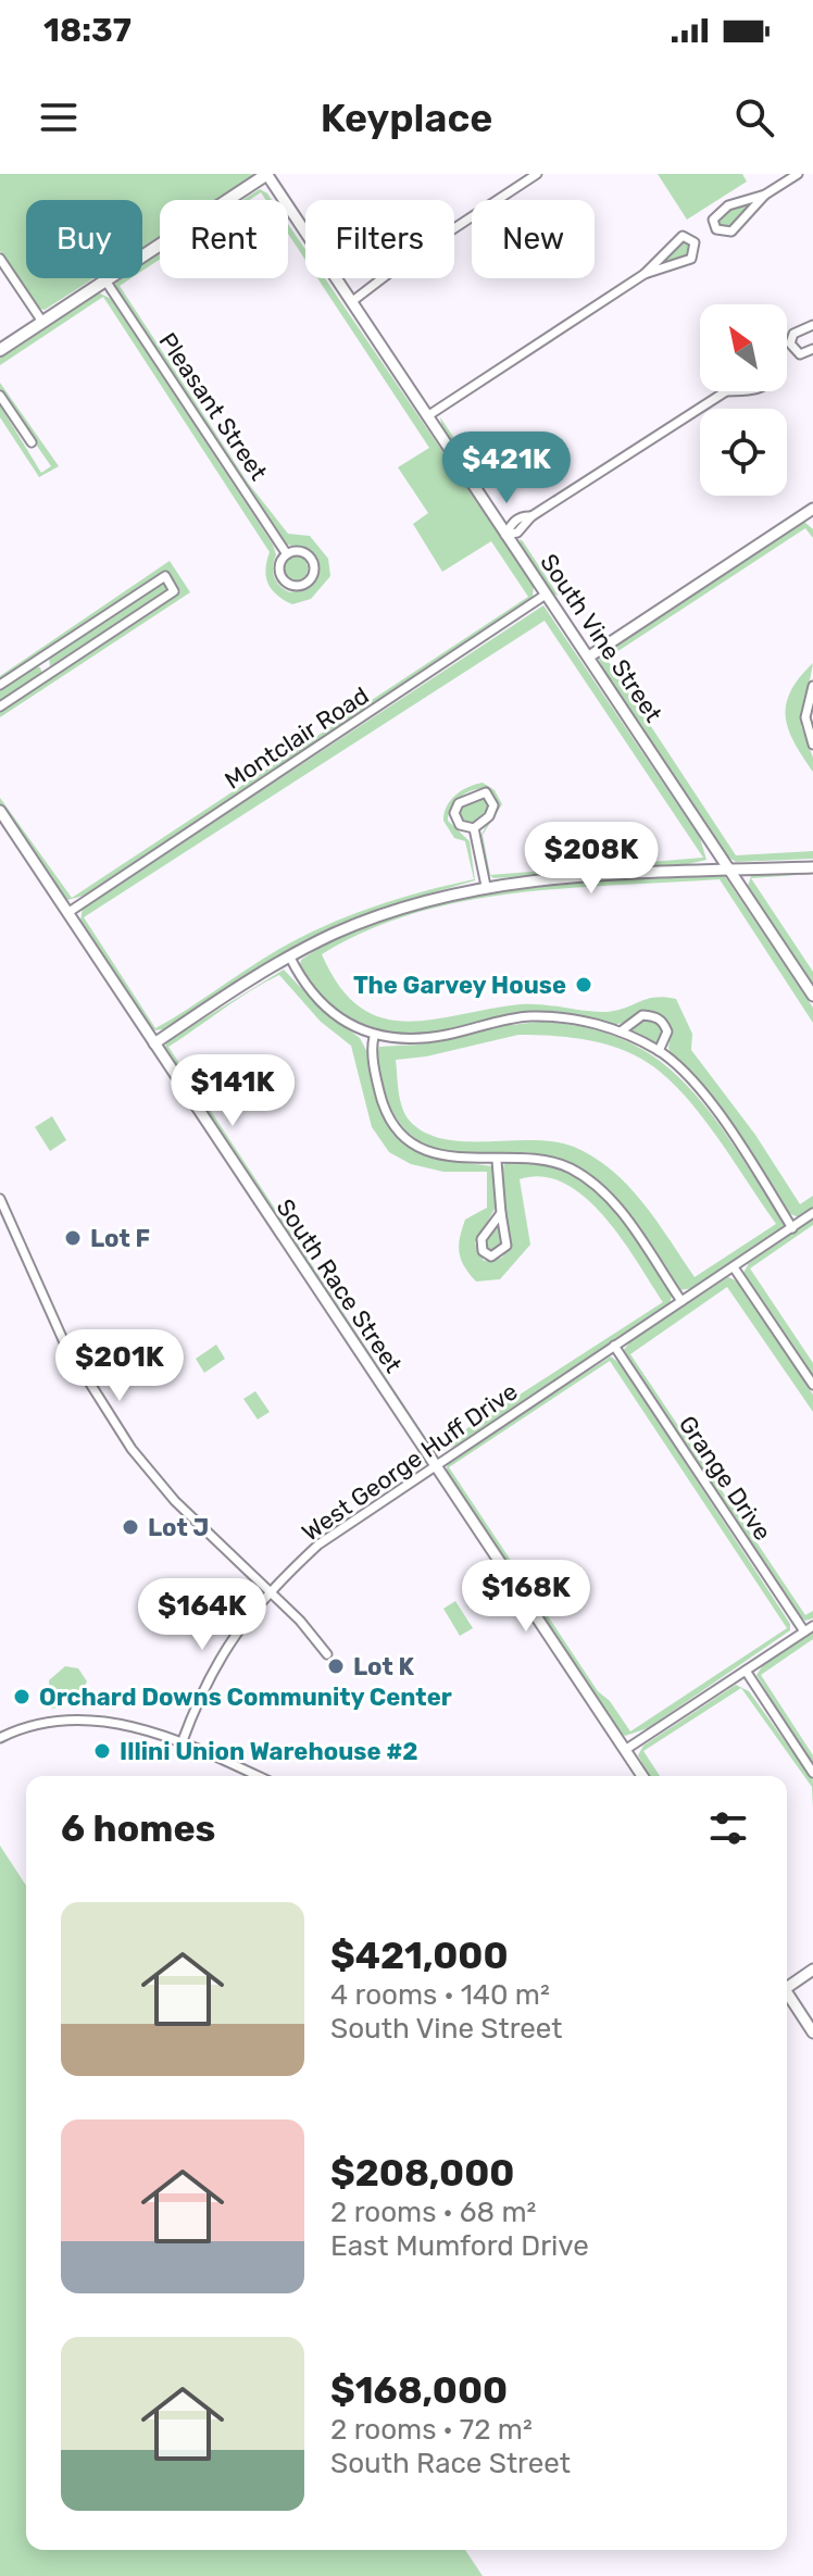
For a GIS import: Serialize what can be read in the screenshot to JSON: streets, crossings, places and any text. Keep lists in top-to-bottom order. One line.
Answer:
{"streets":{"street":["Pleasant Street","South Vine Street","Montclair Road","South Race Street","West George Huff Drive","Grange Drive"]},"crossings":[["South Vine Street","Montclair Road"],["Montclair Road","South Race Street"],["South Race Street","West George Huff Drive"],["West George Huff Drive","Grange Drive"]],"places":["The Garvey House","Lot F","Lot J","Lot K","Orchard Downs Community Center","Illini Union Warehouse #2"],"north":"top left","page":{"status":"18:37","header":"Keyplace","chip":["Buy","Rent","Filters","New"],"price":["$421K","$208K","$141K","$201K","$168K","$164K"],"heading":"6 homes","list":[{"name":"$421,000","note":"4 rooms · 140 m² · South Vine Street"},{"name":"$208,000","note":"2 rooms · 68 m² · East Mumford Drive"},{"name":"$168,000","note":"2 rooms · 72 m² · South Race Street"}]}}
